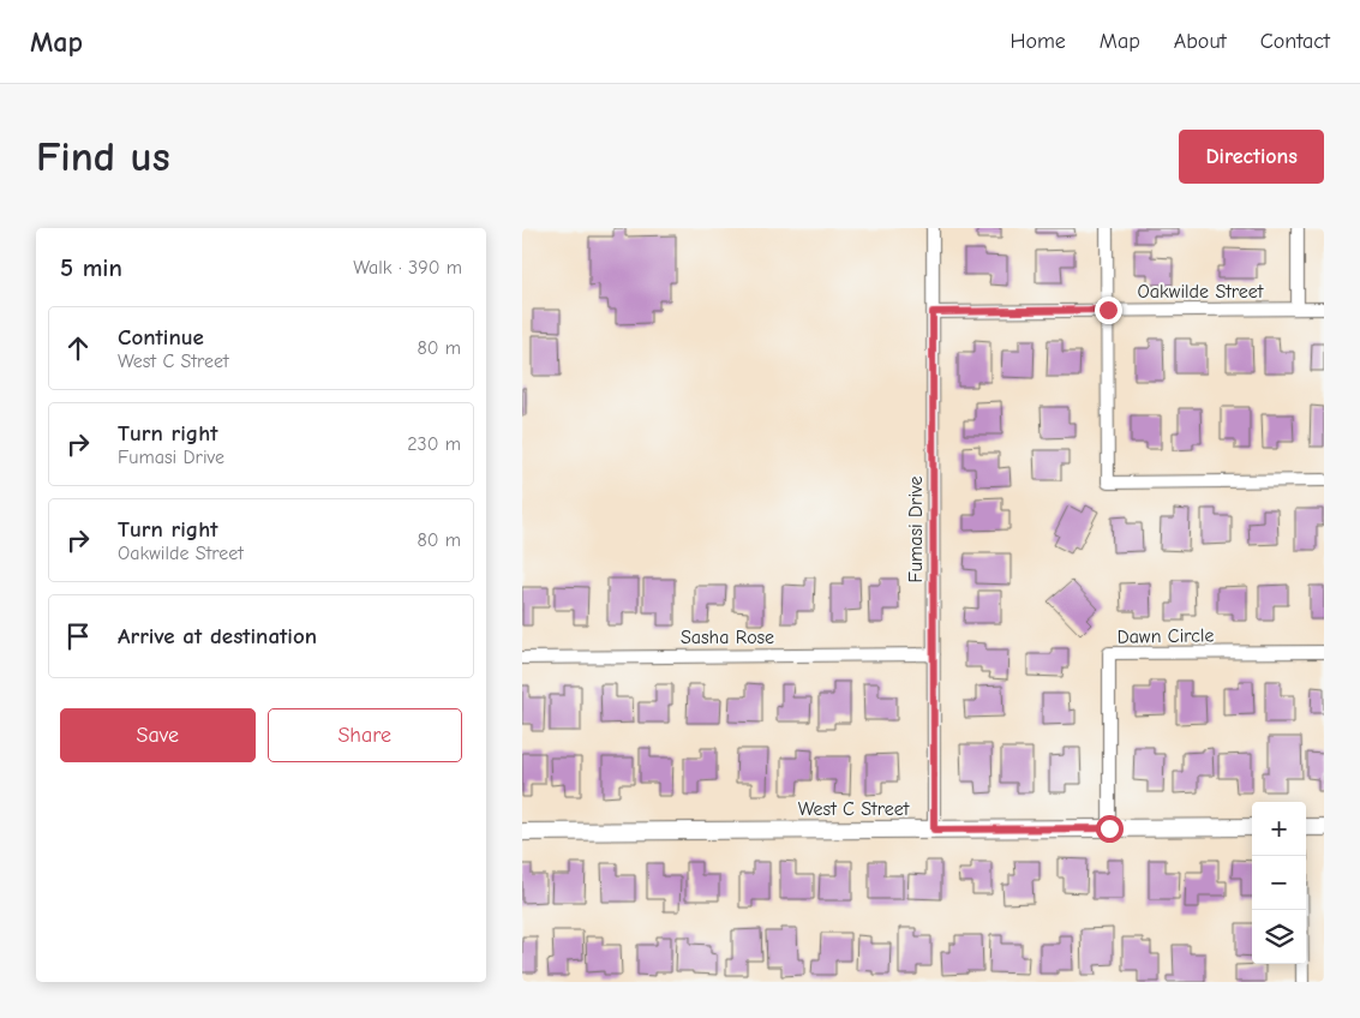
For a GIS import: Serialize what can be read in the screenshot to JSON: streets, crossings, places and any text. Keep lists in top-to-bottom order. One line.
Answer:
{"streets":{"street":["Oakwilde Street","Fumasi Drive","Dawn Circle","Sasha Rose","West C Street"]},"crossings":[["Oakwilde Street","Fumasi Drive"],["Fumasi Drive","Sasha Rose"],["Fumasi Drive","West C Street"],["Dawn Circle","West C Street"]],"page":{"header":"Map","nav":["Home","Map","About","Contact"],"buttons":["Directions",["Save","Share"]],"title":"Find us","heading":["5 min","Walk · 390 m"],"list":[["Continue","West C Street","80 m"],["Turn right","Fumasi Drive","230 m"],["Turn right","Oakwilde Street","80 m"],"Arrive at destination"],"map_buttons":["+","−"]}}
